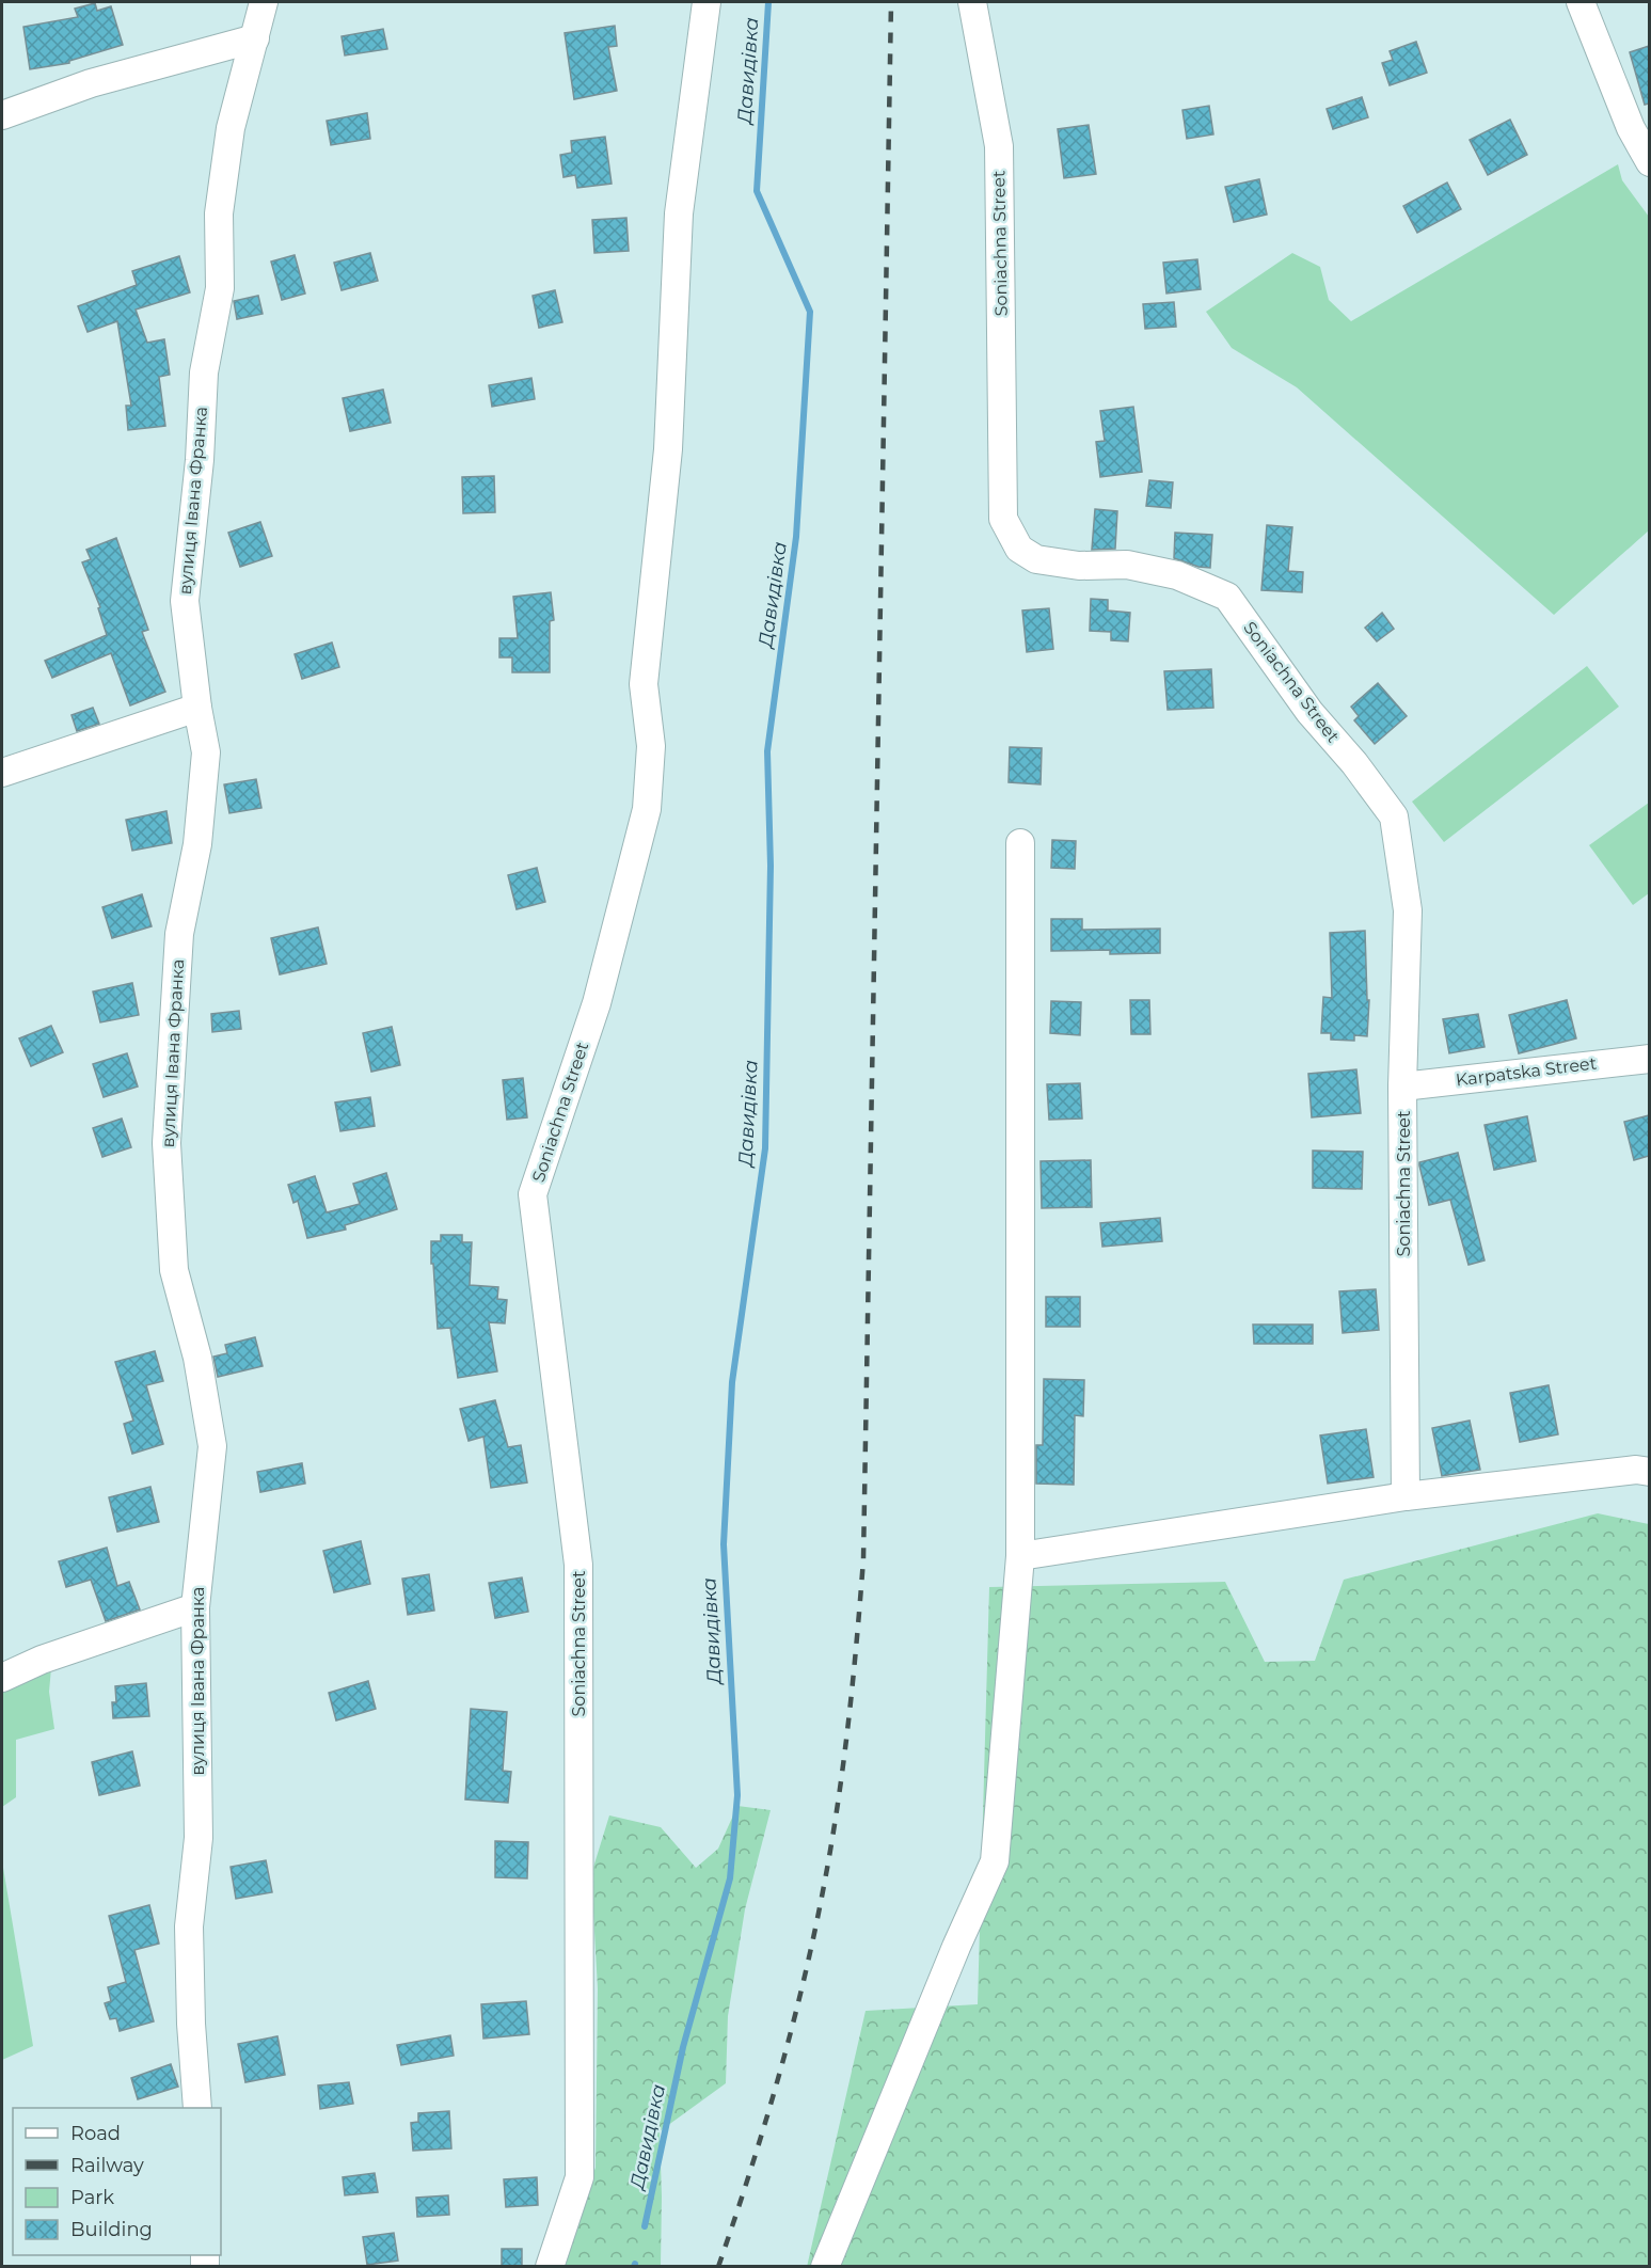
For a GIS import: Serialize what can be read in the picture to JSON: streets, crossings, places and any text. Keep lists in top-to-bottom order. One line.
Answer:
{"streets":{"street":["Soniachna Street","вулиця Івана Франка","Karpatska Street"]},"crossings":[["Soniachna Street","Karpatska Street"]],"water":["Давидівка"],"legend":["Road","Railway","Park","Building"]}
